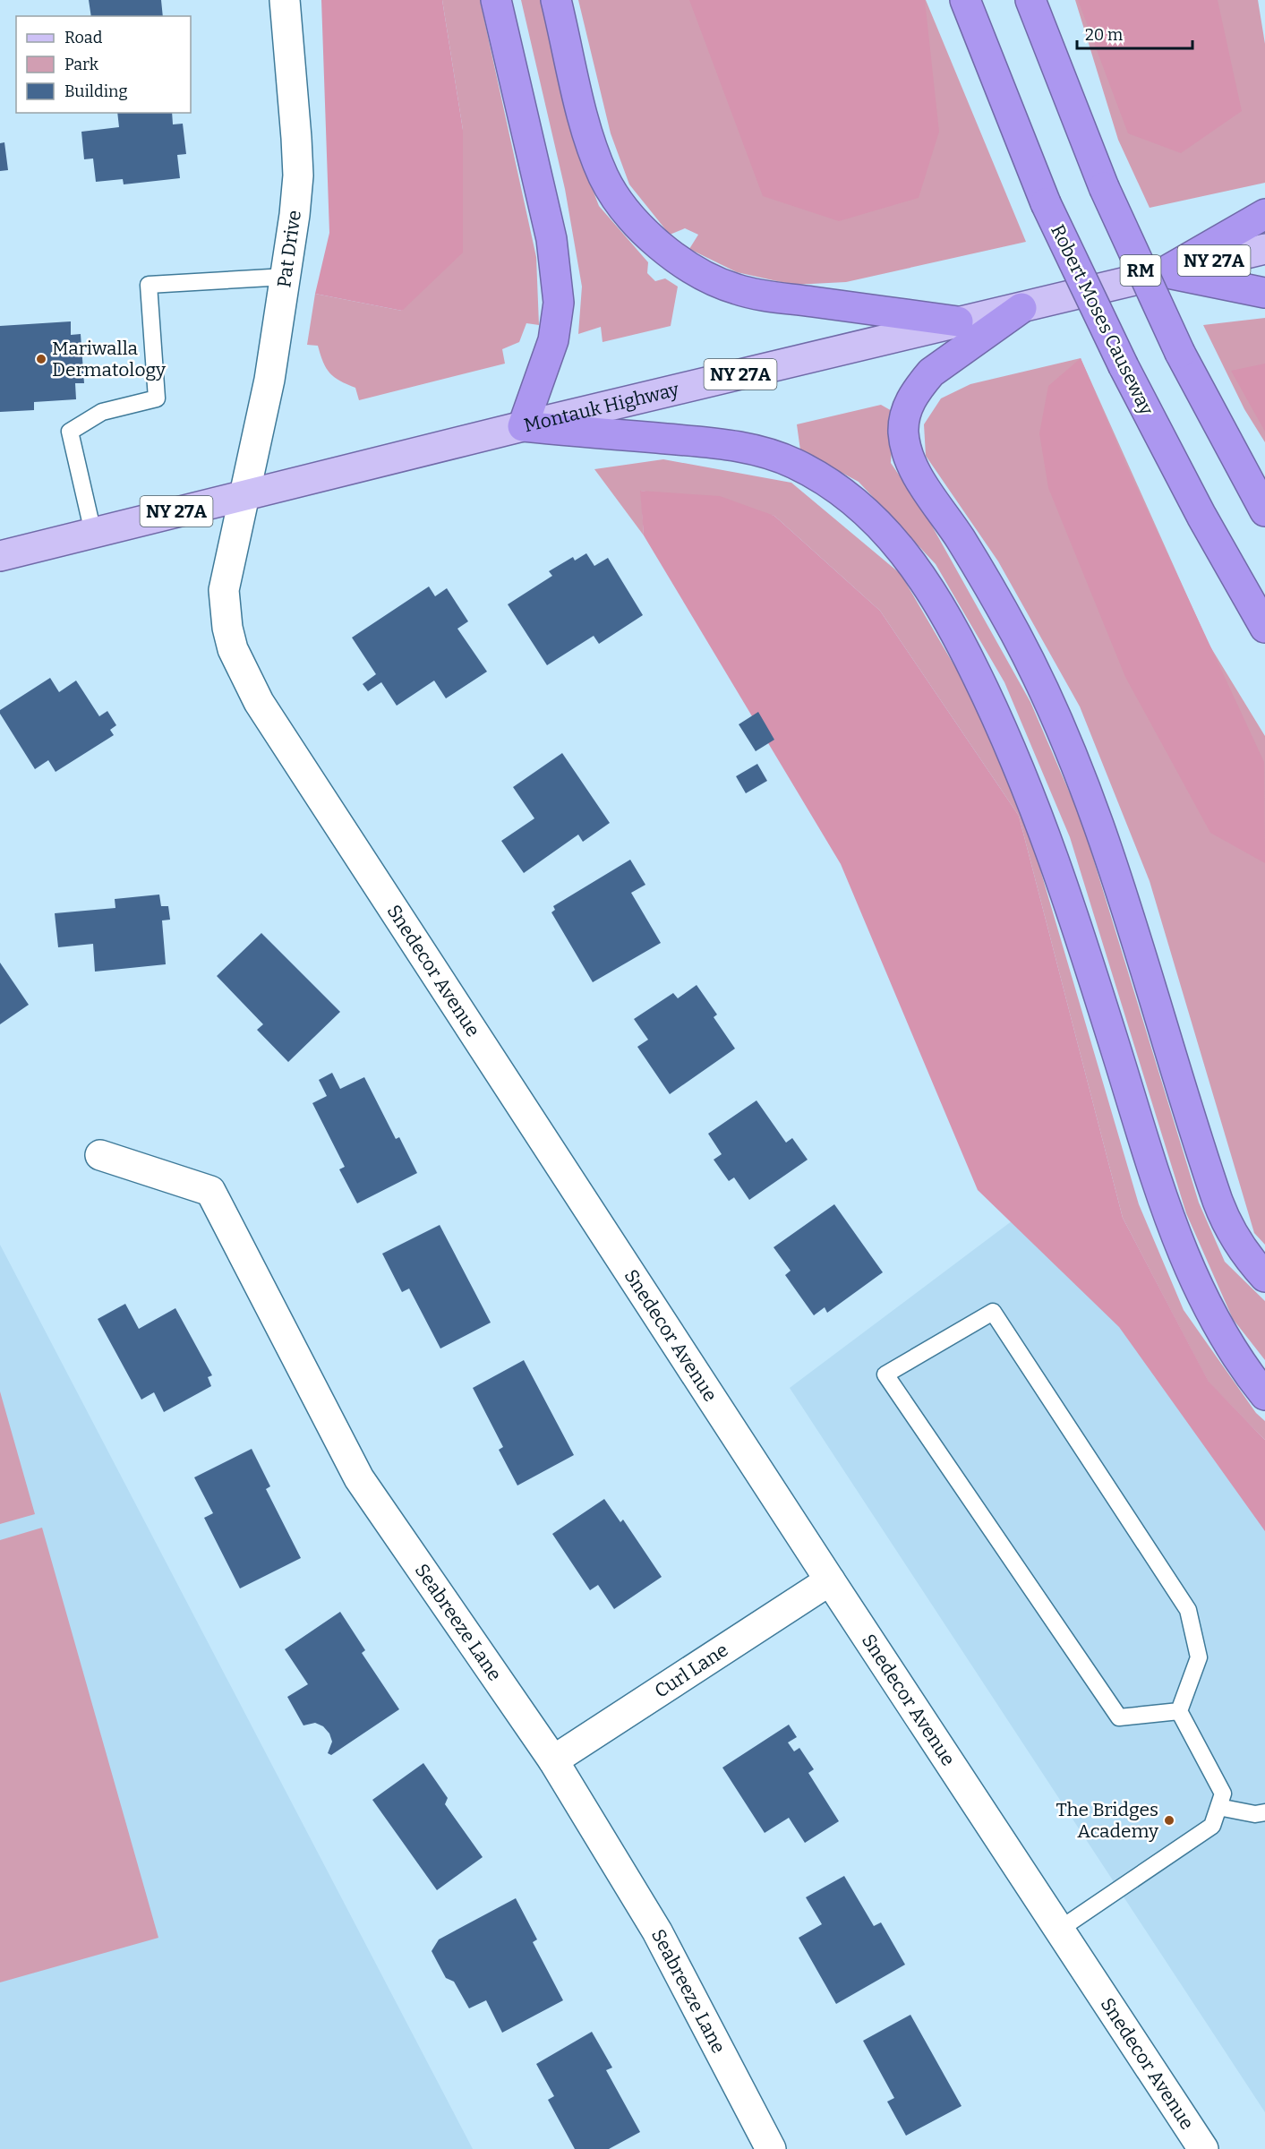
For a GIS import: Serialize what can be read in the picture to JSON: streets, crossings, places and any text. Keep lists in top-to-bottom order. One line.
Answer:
{"streets":{"highway":["RM","Robert Moses Causeway"],"main road":["NY 27A","Montauk Highway"],"street":["Pat Drive","Snedecor Avenue","Seabreeze Lane","Curl Lane"]},"crossings":[["Pat Drive","Montauk Highway"],["Pat Drive","Snedecor Avenue"],["Montauk Highway","Snedecor Avenue"],["Snedecor Avenue","Curl Lane"],["Seabreeze Lane","Curl Lane"]],"places":["Mariwalla Dermatology","The Bridges Academy"],"legend":["Road","Park","Building"],"scale_bar":"20 m"}
